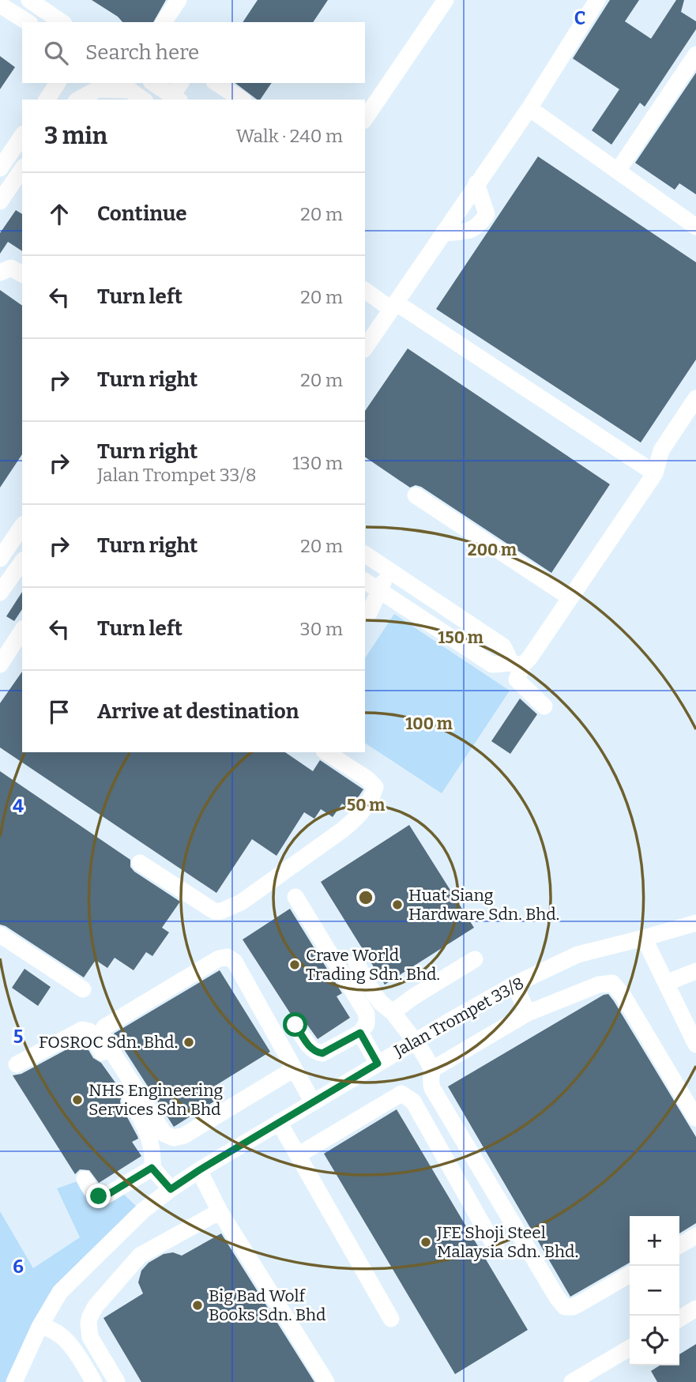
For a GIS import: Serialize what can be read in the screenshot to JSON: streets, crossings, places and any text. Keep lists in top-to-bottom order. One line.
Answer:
{"streets":{"street":["Jalan Trompet 33/8"]},"places":["Huat Siang Hardware Sdn. Bhd.","Crave World Trading Sdn. Bhd.","FOSROC Sdn. Bhd.","NHS Engineering Services Sdn Bhd","JFE Shoji Steel Malaysia Sdn. Bhd.","Big Bad Wolf Books Sdn. Bhd"],"page":{"search":"Search here","heading":["3 min","Walk · 240 m"],"list":[["Continue","20 m"],["Turn left","20 m"],["Turn right","20 m"],["Turn right","Jalan Trompet 33/8","130 m"],["Turn right","20 m"],["Turn left","30 m"],"Arrive at destination"],"map_buttons":["+","−"]},"grid":{"columns":["C"],"rows":["4","5","6"]},"rings":["200 m","150 m","100 m","50 m"]}
